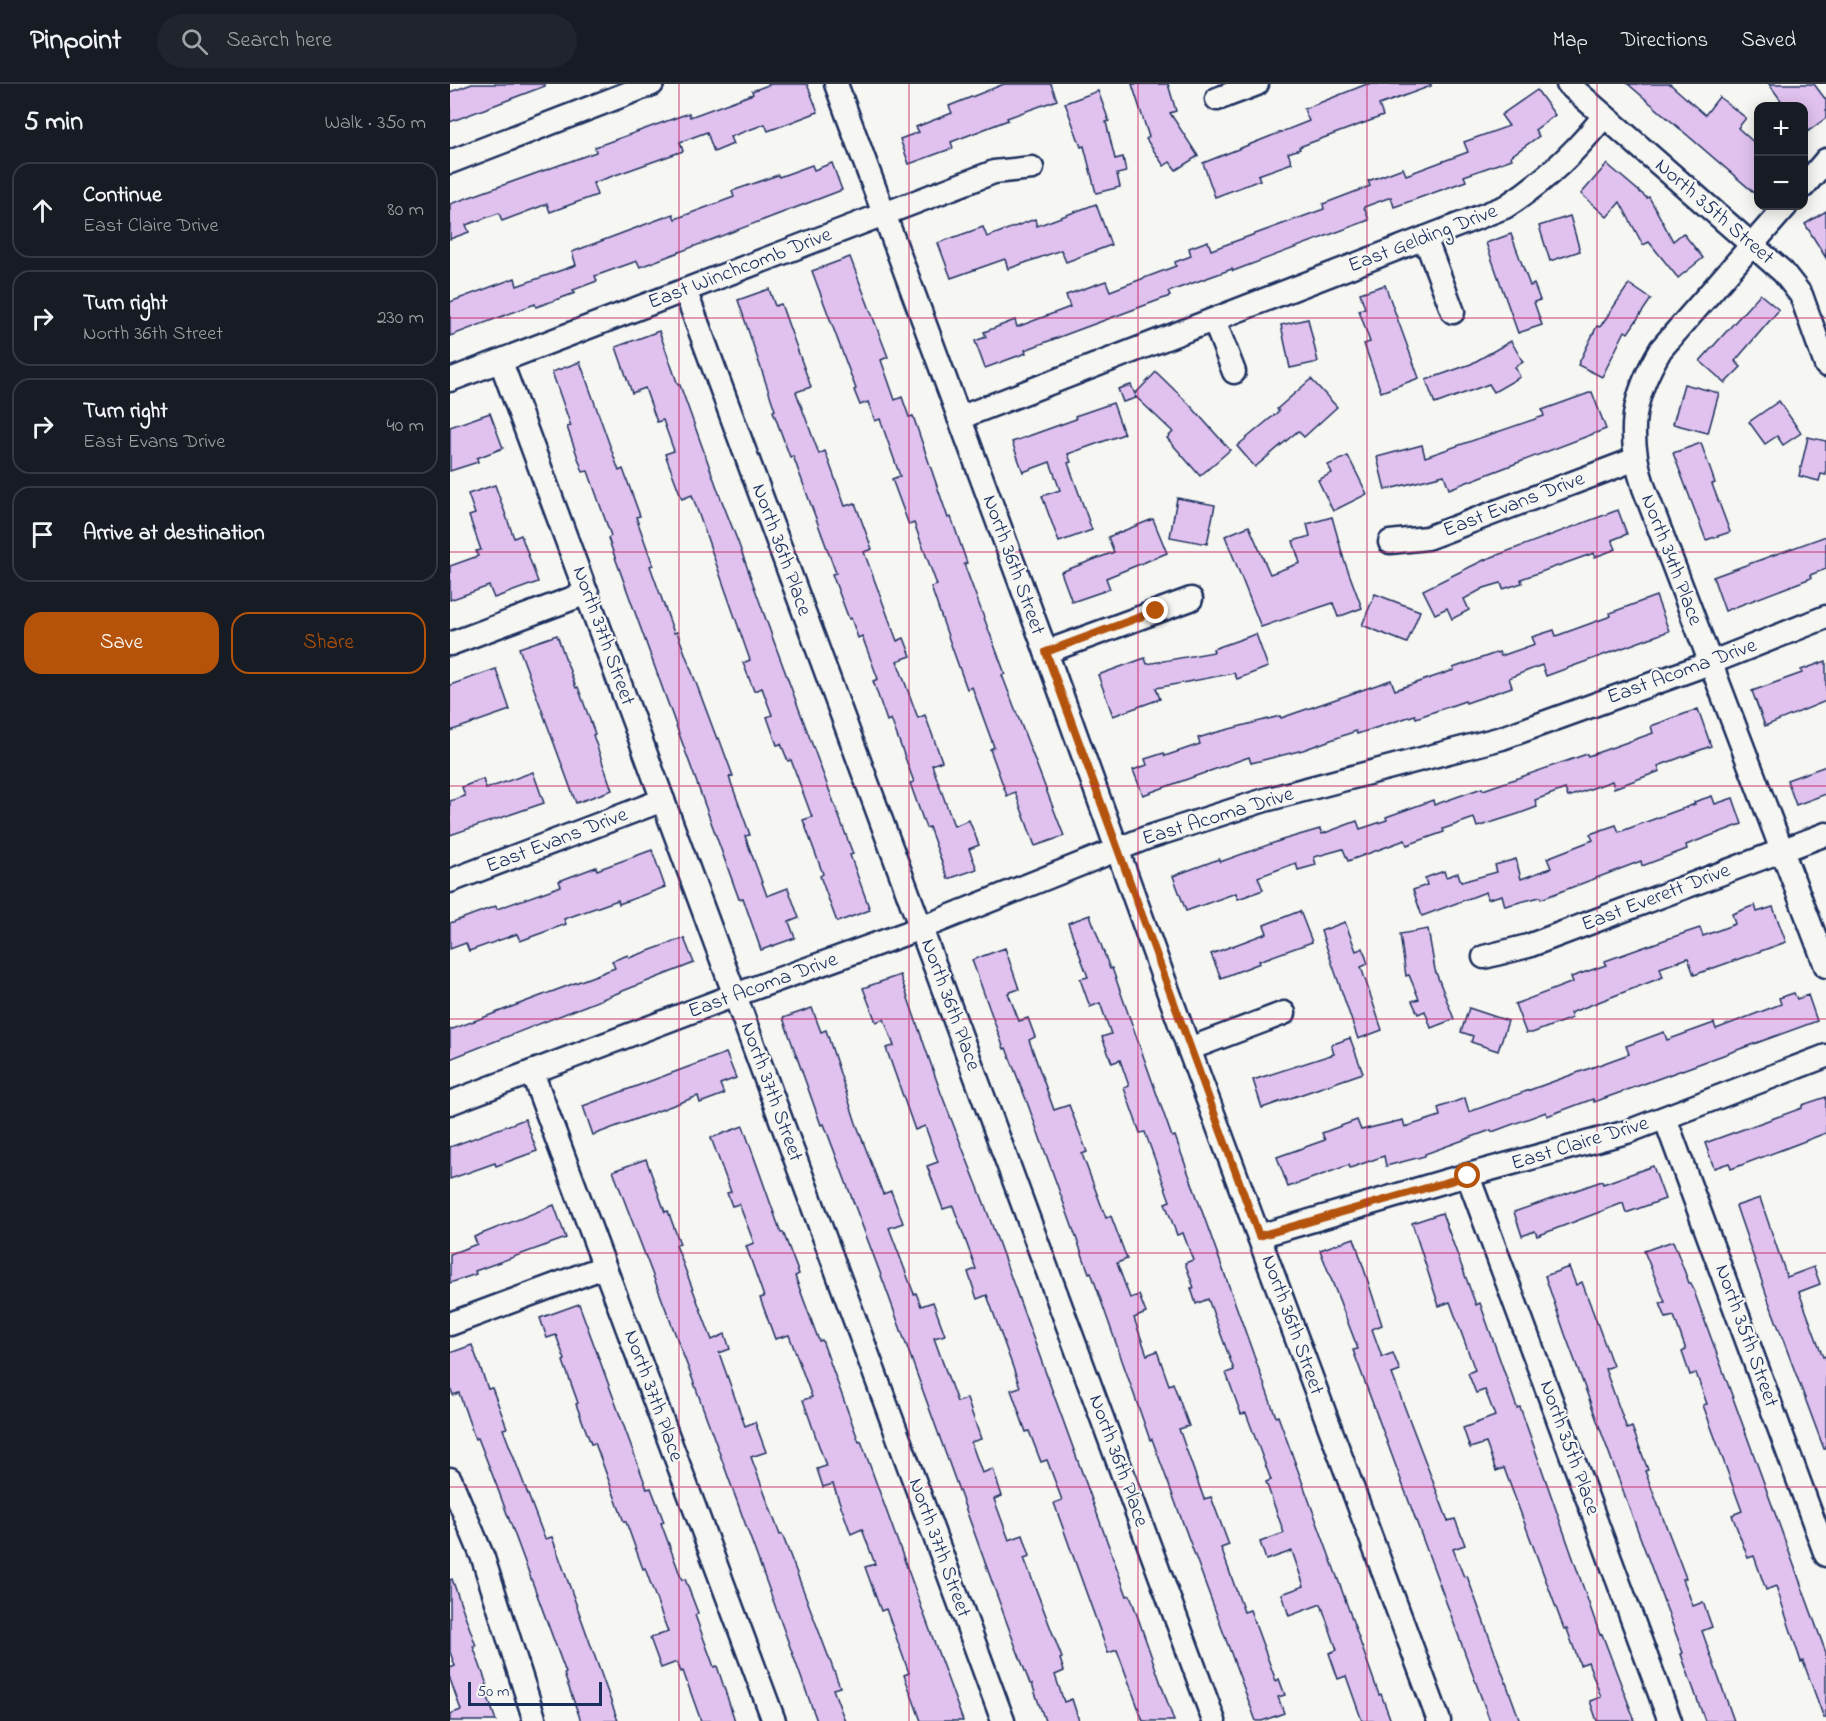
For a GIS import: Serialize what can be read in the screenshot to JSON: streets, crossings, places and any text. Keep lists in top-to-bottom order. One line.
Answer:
{"streets":{"street":["North 35th Street","East Gelding Drive","East Winchcomb Drive","East Evans Drive","North 36th Place","North 34th Place","North 36th Street","North 37th Street","East Acoma Drive","East Everett Drive","East Claire Drive","North 37th Place","North 35th Place"]},"crossings":[["North 35th Street","East Gelding Drive"],["North 35th Street","North 34th Place"],["North 35th Street","East Claire Drive"],["East Gelding Drive","North 36th Street"],["East Winchcomb Drive","North 36th Place"],["East Winchcomb Drive","North 36th Street"],["East Winchcomb Drive","North 37th Street"],["East Evans Drive","North 34th Place"],["East Evans Drive","North 37th Street"],["North 36th Place","East Acoma Drive"],["North 34th Place","East Acoma Drive"],["North 34th Place","East Everett Drive"],["North 36th Street","East Acoma Drive"],["North 36th Street","East Claire Drive"],["North 37th Street","East Acoma Drive"],["East Acoma Drive","North 37th Place"],["East Claire Drive","North 35th Place"]],"scale_bar":"50 m","page":{"header":"Pinpoint","search":"Search here","nav":["Map","Directions","Saved"],"heading":["5 min","Walk · 350 m"],"map_buttons":["+","−"],"list":[["Continue","East Claire Drive","80 m"],["Turn right","North 36th Street","230 m"],["Turn right","East Evans Drive","40 m"],"Arrive at destination"],"buttons":["Save","Share"],"scale":"50 m"}}
